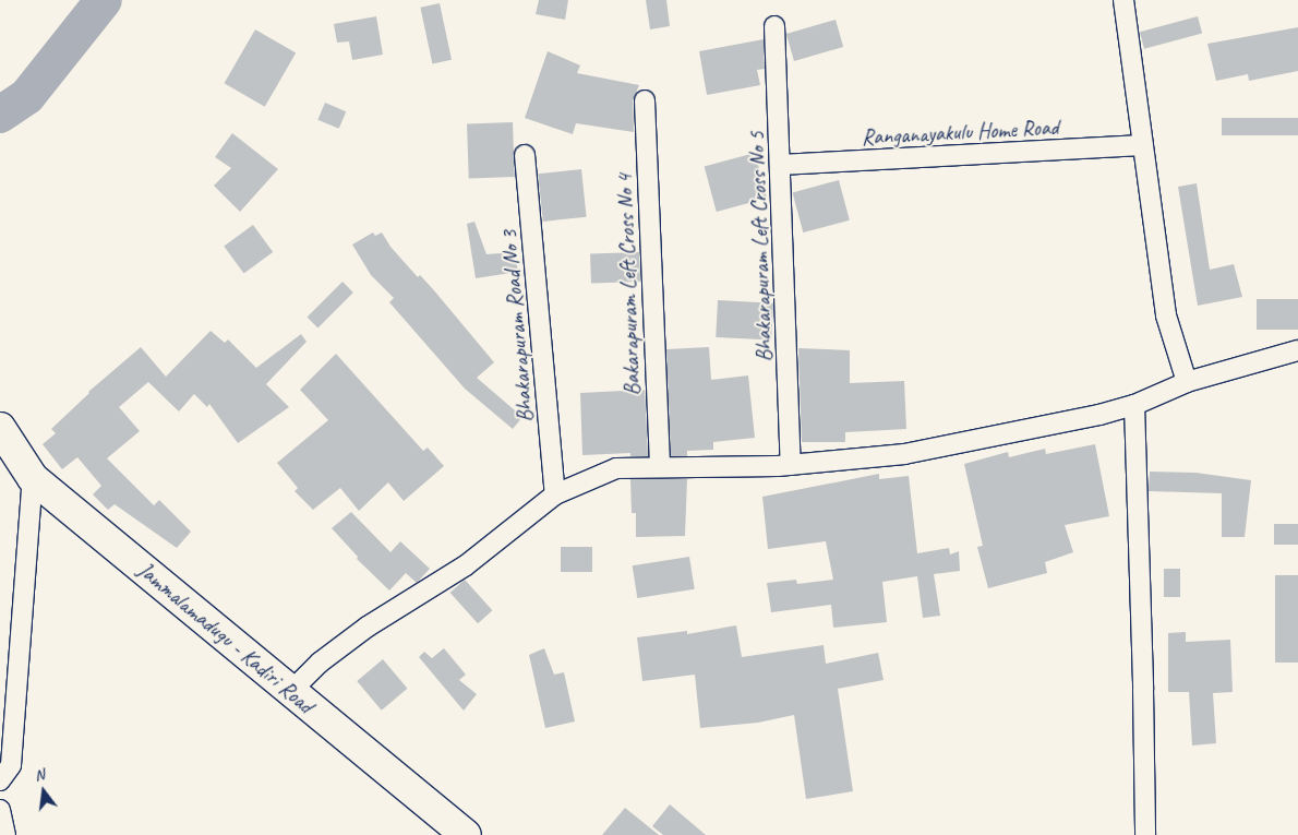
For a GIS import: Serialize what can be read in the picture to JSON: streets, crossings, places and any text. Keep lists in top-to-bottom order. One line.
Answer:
{"streets":{"main road":["Jammalamadugu - Kadiri Road"],"street":["Ranganayakulu Home Road","Bhakarapuram Left Cross No 5","Bakarapuram Left Cross No 4","Bhakarapuram Road No 3"]},"crossings":[["Ranganayakulu Home Road","Bhakarapuram Left Cross No 5"]],"north":"top"}
